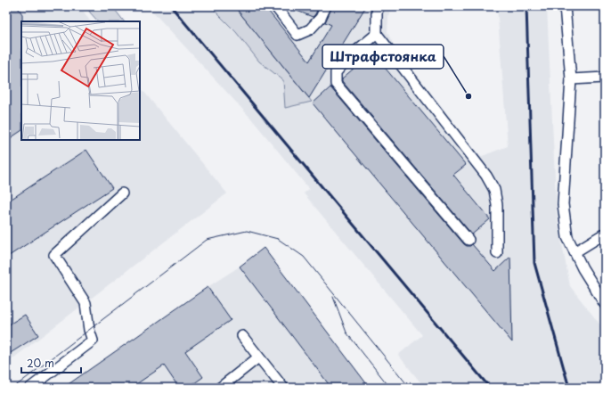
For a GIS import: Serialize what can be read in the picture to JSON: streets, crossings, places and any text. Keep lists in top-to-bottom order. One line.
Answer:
{"places":["Штрафстоянка"],"scale_bar":"20 m"}
